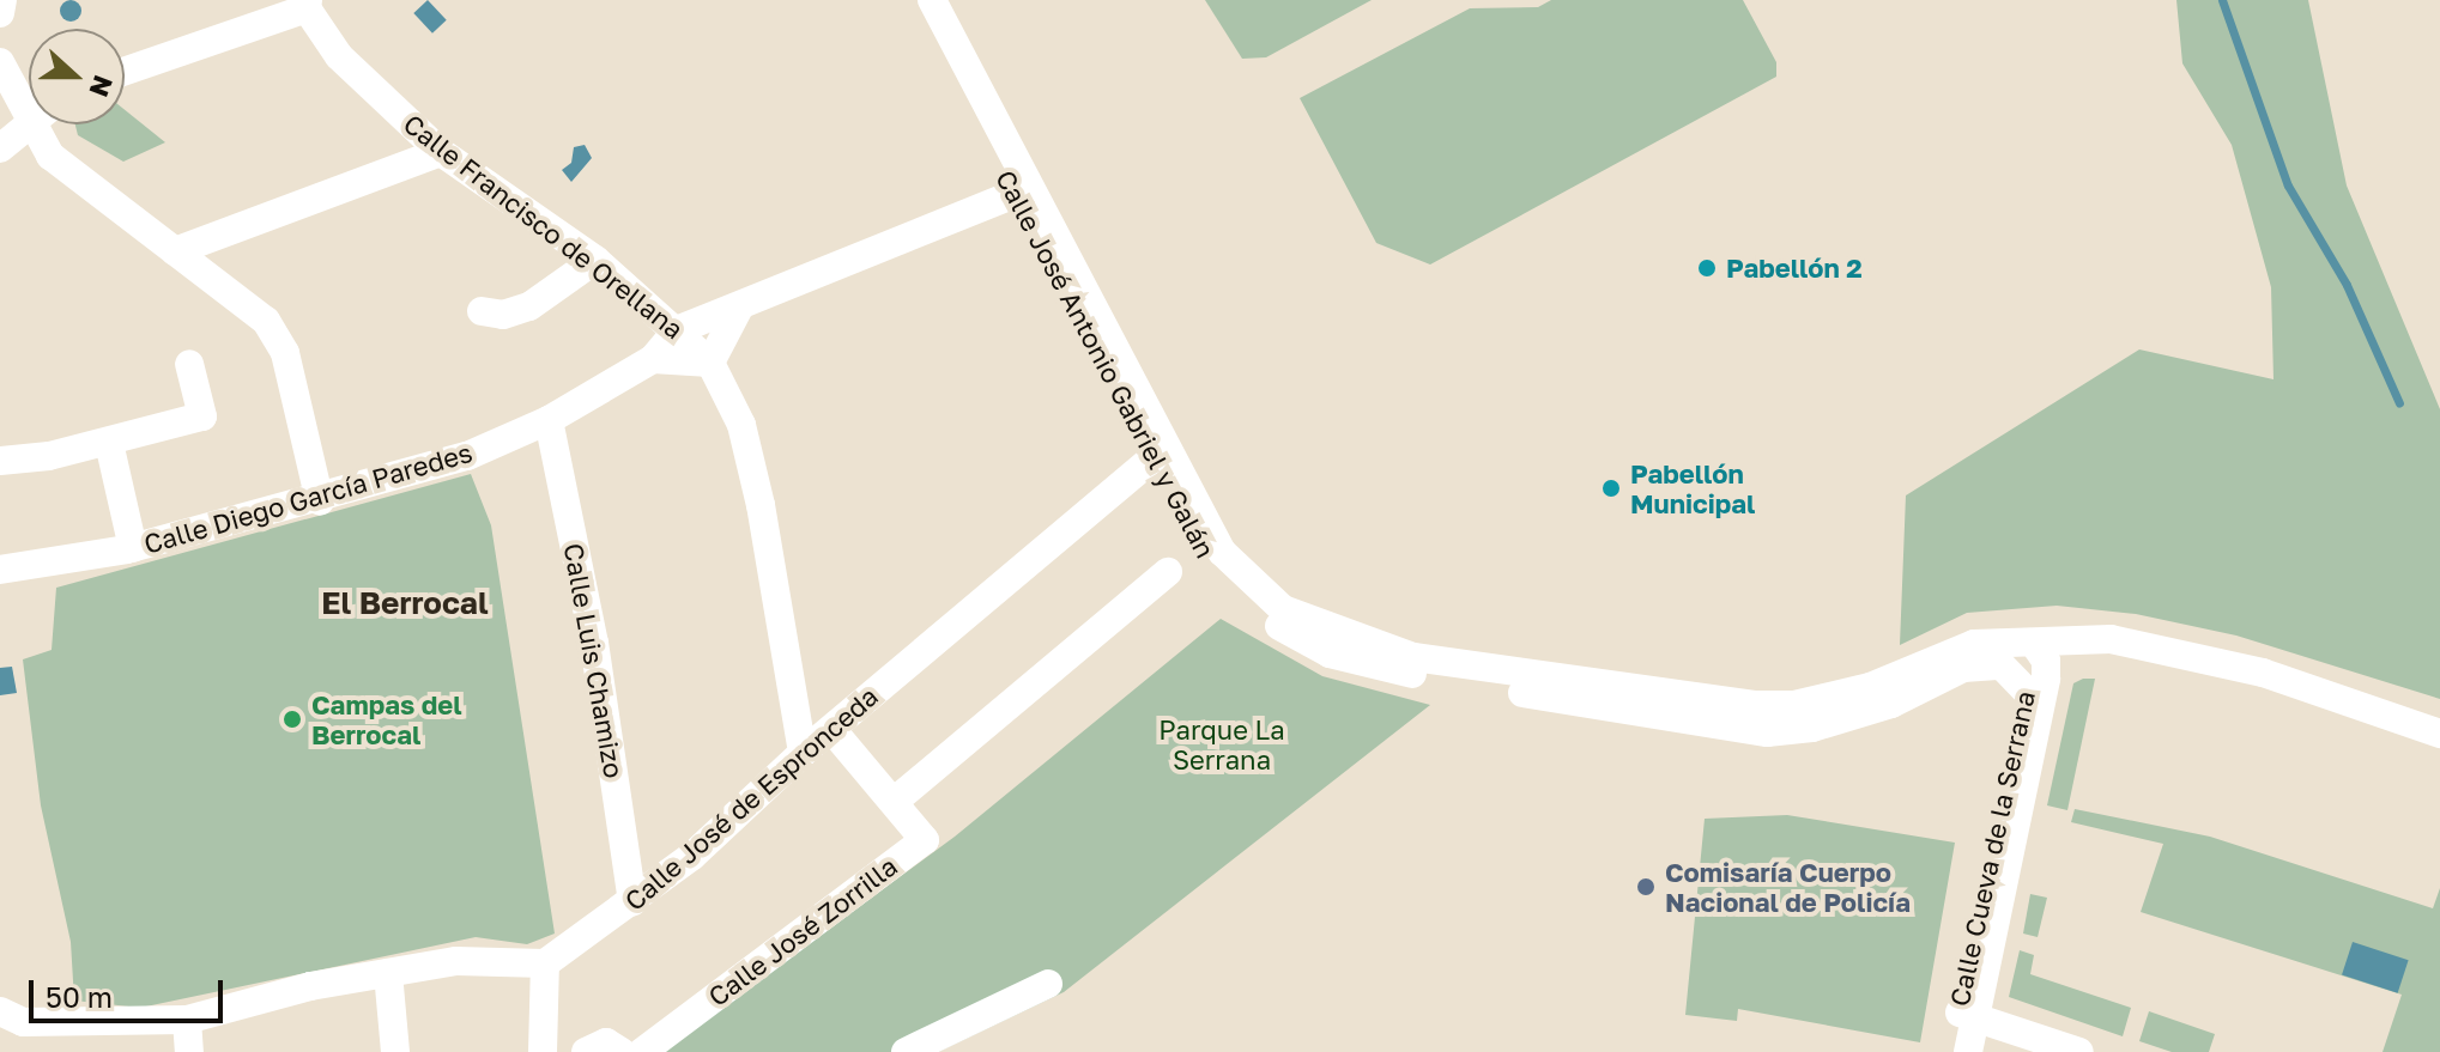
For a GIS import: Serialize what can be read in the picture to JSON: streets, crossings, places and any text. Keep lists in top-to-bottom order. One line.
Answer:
{"streets":{"street":["Calle Francisco de Orellana","Calle José Antonio Gabriel y Galán","Calle Diego García Paredes","Calle Luis Chamizo","Calle José de Espronceda","Calle Cueva de la Serrana","Calle José Zorrilla"]},"crossings":[["Calle Francisco de Orellana","Calle José de Espronceda"],["Calle José Antonio Gabriel y Galán","Calle José de Espronceda"],["Calle José Antonio Gabriel y Galán","Calle Cueva de la Serrana"],["Calle Diego García Paredes","Calle Luis Chamizo"],["Calle Luis Chamizo","Calle José de Espronceda"],["Calle José de Espronceda","Calle José Zorrilla"]],"districts":["El Berrocal"],"parks":["Parque La Serrana"],"places":["Pabellón 2","Pabellón Municipal","Campas del Berrocal","Comisaría Cuerpo Nacional de Policía"],"scale_bar":"50 m","north":"right"}
